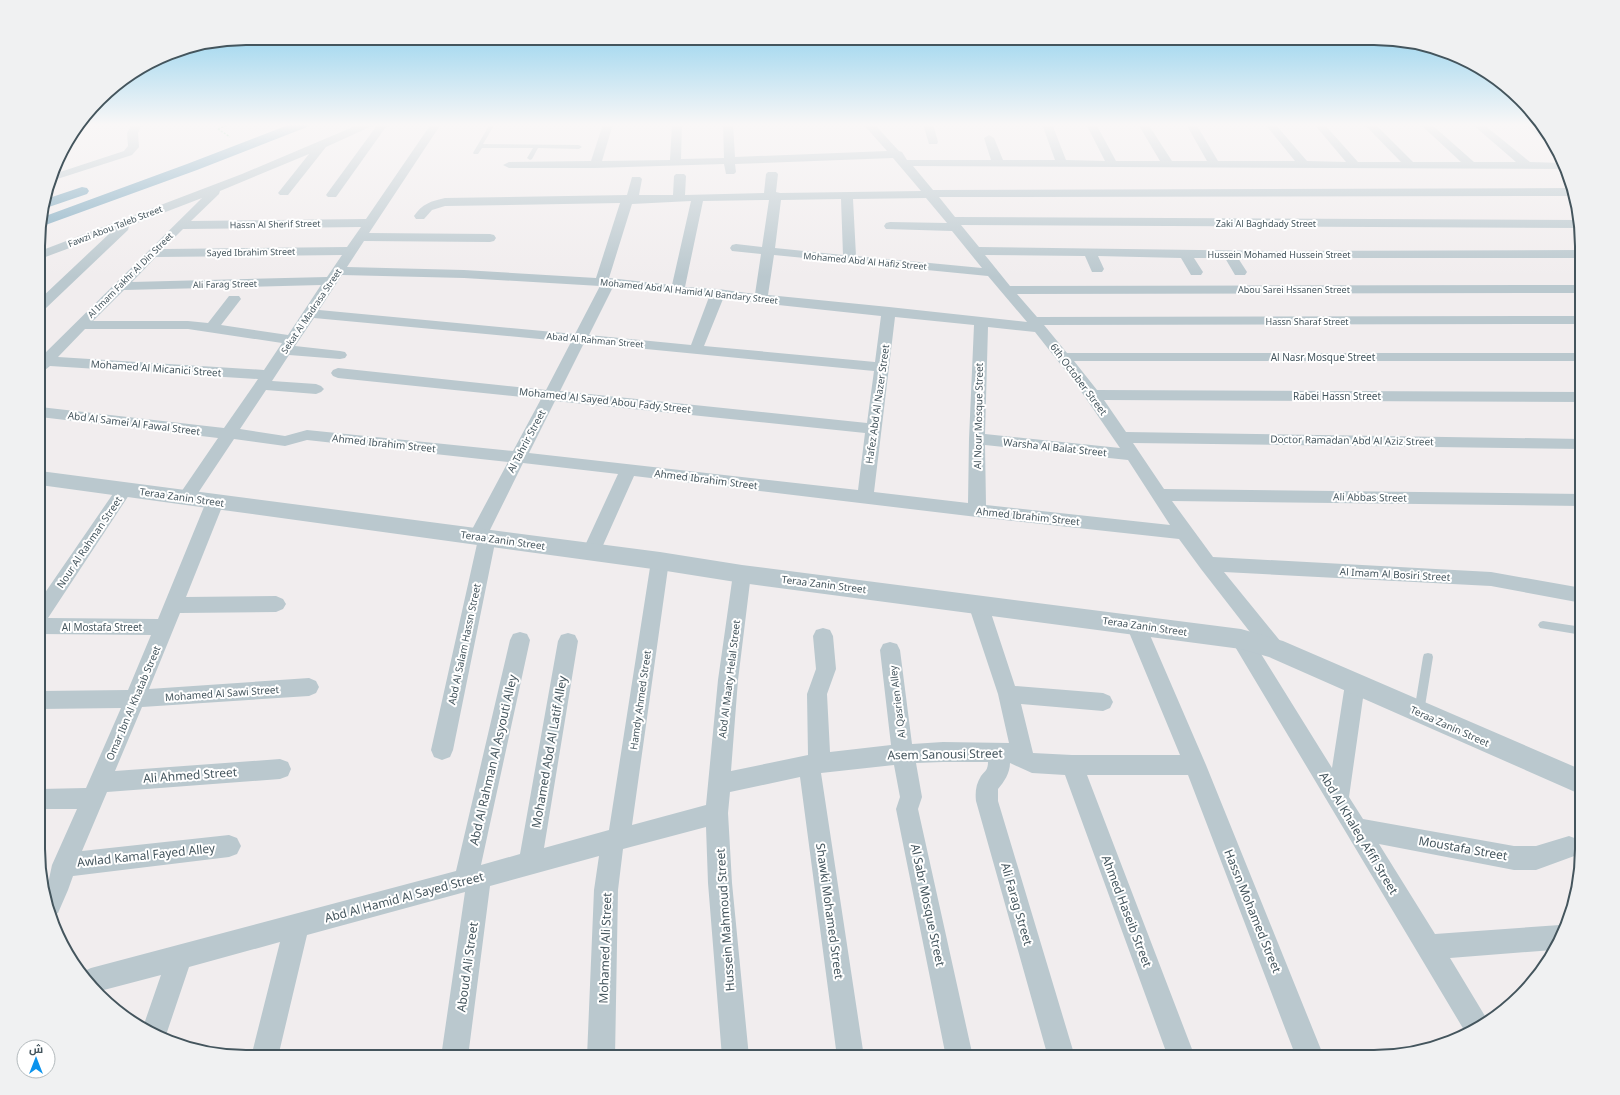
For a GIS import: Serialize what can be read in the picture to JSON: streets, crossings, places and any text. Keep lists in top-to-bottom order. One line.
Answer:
{"streets":{"street":["Zaki Al Baghdady Street","Hassn Al Sherif Street","Fawzi Abou Taleb Street","Sayed Ibrahim Street","Hussein Mohamed Hussein Street","Mohamed Abd Al Hafiz Street","Al Imam Fakhr Al Din Street","Ali Farag Street","Abou Sarei Hssanen Street","Mohamed Abd Al Hamid Al Bandary Street","Sekat Al Madrasa Street","Hassn Sharaf Street","Abad Al Rahman Street","Al Nasr Mosque Street","Mohamed Al Micanici Street","6th October Street","Rabei Hassn Street","Mohamed Al Sayed Abou Fady Street","Hafez Abd Al Nazer Street","Al Nour Mosque Street","Abd Al Samei Al Fawal Street","Doctor Ramadan Abd Al Aziz Street","Al Tahrir Street","Ahmed Ibrahim Street","Warsha Al Balat Street","Teraa Zanin Street","Ali Abbas Street","Nour Al Rahman Street","Al Imam Al Bosiri Street","Al Mostafa Street","Abd Al Salam Hassn Street","Abd Al Maaty Helal Street","Mohamed Al Sawi Street","Hamdy Ahmed Street","Al Qasrien Alley","Omar Ibn Al Khatab Street","Mohamed Abd Al Latif Alley","Asem Sanousi Street","Abd Al Rahman Al Asyouti Alley","Ali Ahmed Street","Abd Al Khaleq Afifi Street","Moustafa Street","Awlad Kamal Fayed Alley","Abd Al Hamid Al Sayed Street","Al Sabr Mosque Street","Shawki Mohamed Street","Ahmed Haseib Street","Hassn Mohamed Street","Hussein Mahmoud Street","Mohamed Ali Street","Aboud Ali Street"]},"crossings":[["Zaki Al Baghdady Street","6th October Street"],["Hassn Al Sherif Street","Al Imam Fakhr Al Din Street"],["Hassn Al Sherif Street","Sekat Al Madrasa Street"],["Fawzi Abou Taleb Street","Al Imam Fakhr Al Din Street"],["Sayed Ibrahim Street","Al Imam Fakhr Al Din Street"],["Sayed Ibrahim Street","Sekat Al Madrasa Street"],["Hussein Mohamed Hussein Street","6th October Street"],["Mohamed Abd Al Hafiz Street","6th October Street"],["Al Imam Fakhr Al Din Street","Ali Farag Street"],["Ali Farag Street","Mohamed Abd Al Hamid Al Bandary Street"],["Ali Farag Street","Sekat Al Madrasa Street"],["Ali Farag Street","Asem Sanousi Street"],["Abou Sarei Hssanen Street","6th October Street"],["Mohamed Abd Al Hamid Al Bandary Street","Sekat Al Madrasa Street"],["Mohamed Abd Al Hamid Al Bandary Street","Hassn Sharaf Street"],["Mohamed Abd Al Hamid Al Bandary Street","6th October Street"],["Mohamed Abd Al Hamid Al Bandary Street","Hafez Abd Al Nazer Street"],["Mohamed Abd Al Hamid Al Bandary Street","Al Nour Mosque Street"],["Mohamed Abd Al Hamid Al Bandary Street","Al Tahrir Street"],["Sekat Al Madrasa Street","Abad Al Rahman Street"],["Sekat Al Madrasa Street","Mohamed Al Micanici Street"],["Sekat Al Madrasa Street","Abd Al Samei Al Fawal Street"],["Sekat Al Madrasa Street","Ahmed Ibrahim Street"],["Sekat Al Madrasa Street","Teraa Zanin Street"],["Hassn Sharaf Street","6th October Street"],["Abad Al Rahman Street","Hafez Abd Al Nazer Street"],["Abad Al Rahman Street","Al Tahrir Street"],["Al Nasr Mosque Street","6th October Street"],["6th October Street","Rabei Hassn Street"],["6th October Street","Doctor Ramadan Abd Al Aziz Street"],["6th October Street","Ahmed Ibrahim Street"],["6th October Street","Warsha Al Balat Street"],["6th October Street","Teraa Zanin Street"],["6th October Street","Ali Abbas Street"],["6th October Street","Al Imam Al Bosiri Street"],["Mohamed Al Sayed Abou Fady Street","Hafez Abd Al Nazer Street"],["Mohamed Al Sayed Abou Fady Street","Al Tahrir Street"],["Hafez Abd Al Nazer Street","Ahmed Ibrahim Street"],["Al Nour Mosque Street","Ahmed Ibrahim Street"],["Al Nour Mosque Street","Warsha Al Balat Street"],["Abd Al Samei Al Fawal Street","Ahmed Ibrahim Street"],["Al Tahrir Street","Ahmed Ibrahim Street"],["Al Tahrir Street","Teraa Zanin Street"],["Al Tahrir Street","Abd Al Salam Hassn Street"],["Teraa Zanin Street","Nour Al Rahman Street"],["Teraa Zanin Street","Abd Al Salam Hassn Street"],["Teraa Zanin Street","Abd Al Maaty Helal Street"],["Teraa Zanin Street","Hamdy Ahmed Street"],["Teraa Zanin Street","Omar Ibn Al Khatab Street"],["Teraa Zanin Street","Abd Al Khaleq Afifi Street"],["Teraa Zanin Street","Hassn Mohamed Street"],["Al Mostafa Street","Omar Ibn Al Khatab Street"],["Abd Al Maaty Helal Street","Asem Sanousi Street"],["Abd Al Maaty Helal Street","Hussein Mahmoud Street"],["Mohamed Al Sawi Street","Omar Ibn Al Khatab Street"],["Hamdy Ahmed Street","Abd Al Hamid Al Sayed Street"],["Hamdy Ahmed Street","Mohamed Ali Street"],["Al Qasrien Alley","Asem Sanousi Street"],["Al Qasrien Alley","Al Sabr Mosque Street"],["Omar Ibn Al Khatab Street","Ali Ahmed Street"],["Omar Ibn Al Khatab Street","Awlad Kamal Fayed Alley"],["Mohamed Abd Al Latif Alley","Abd Al Hamid Al Sayed Street"],["Asem Sanousi Street","Al Sabr Mosque Street"],["Asem Sanousi Street","Shawki Mohamed Street"],["Asem Sanousi Street","Ahmed Haseib Street"],["Asem Sanousi Street","Hassn Mohamed Street"],["Asem Sanousi Street","Hussein Mahmoud Street"],["Abd Al Rahman Al Asyouti Alley","Abd Al Hamid Al Sayed Street"],["Abd Al Rahman Al Asyouti Alley","Aboud Ali Street"],["Abd Al Khaleq Afifi Street","Moustafa Street"],["Abd Al Hamid Al Sayed Street","Hussein Mahmoud Street"],["Abd Al Hamid Al Sayed Street","Mohamed Ali Street"],["Abd Al Hamid Al Sayed Street","Aboud Ali Street"]],"north":"top"}
